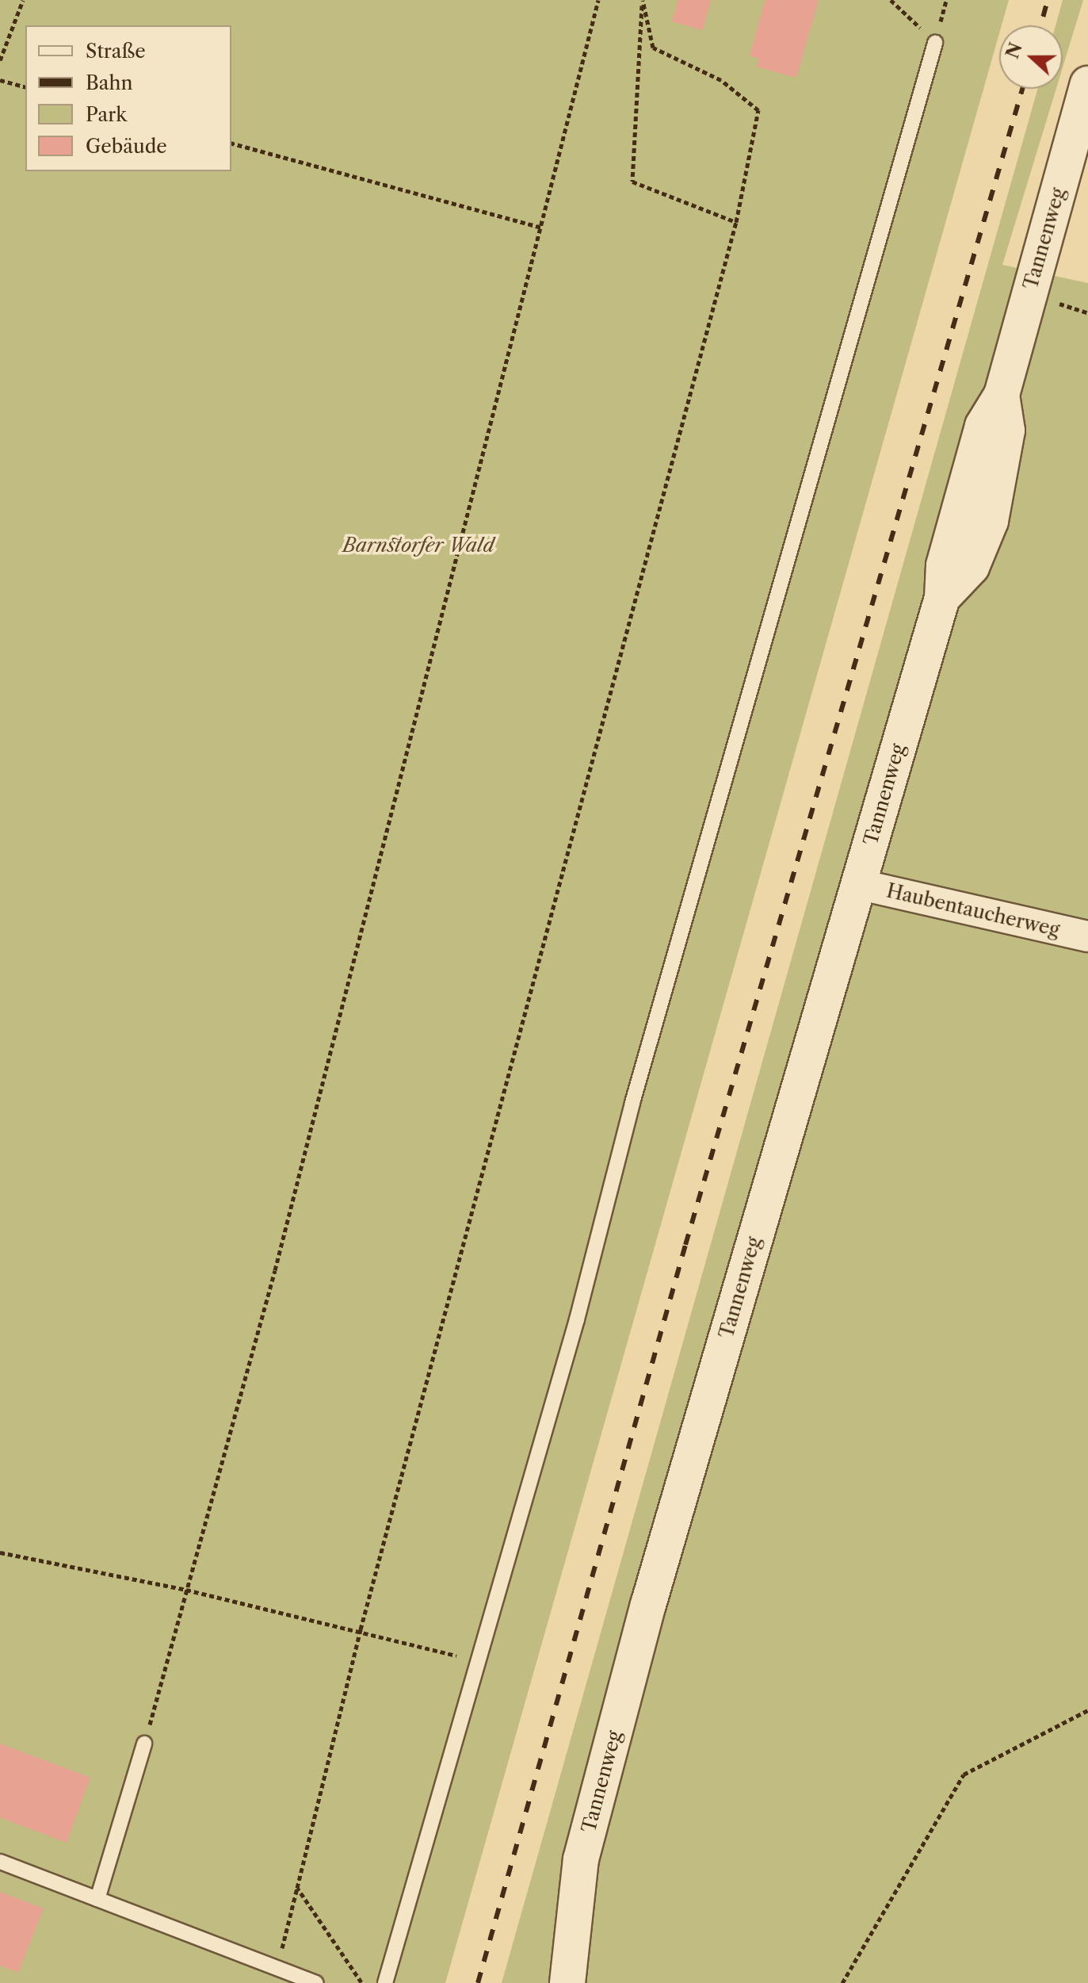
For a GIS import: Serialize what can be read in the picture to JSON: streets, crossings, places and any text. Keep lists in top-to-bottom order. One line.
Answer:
{"streets":{"street":["Tannenweg","Haubentaucherweg"]},"crossings":[["Tannenweg","Haubentaucherweg"]],"parks":["Barnstorfer Wald"],"legend":["Straße","Bahn","Park","Gebäude"],"north":"left"}
